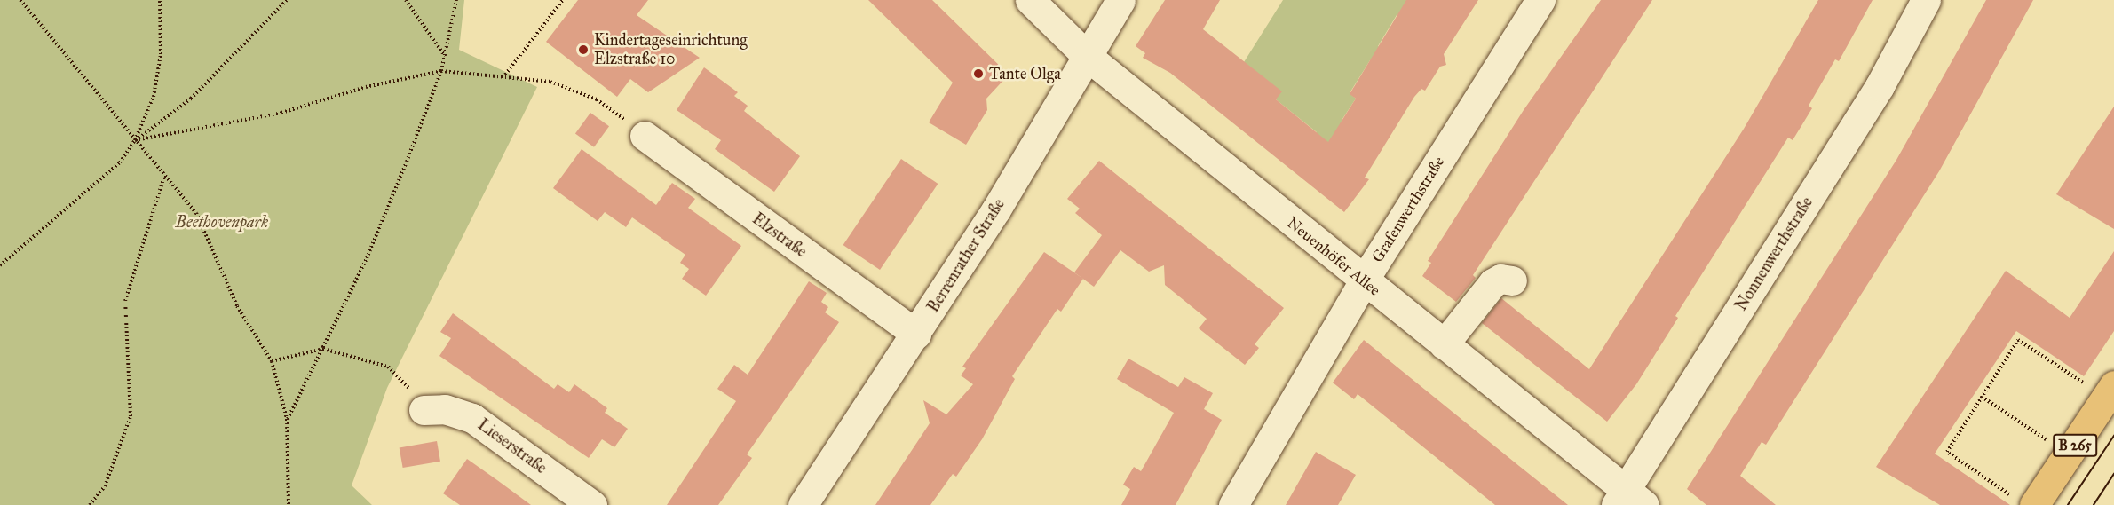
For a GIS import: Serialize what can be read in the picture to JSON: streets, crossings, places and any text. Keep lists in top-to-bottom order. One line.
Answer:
{"streets":{"main road":["B 265"],"street":["Grafenwerthstraße","Elzstraße","Nonnenwerthstraße","Berrenrather Straße","Neuenhöfer Allee","Lieserstraße"]},"crossings":[["Grafenwerthstraße","Neuenhöfer Allee"],["Elzstraße","Berrenrather Straße"],["Nonnenwerthstraße","Neuenhöfer Allee"],["Berrenrather Straße","Neuenhöfer Allee"]],"parks":["Beethovenpark"],"places":["Kindertageseinrichtung Elzstraße 10","Tante Olga"]}
